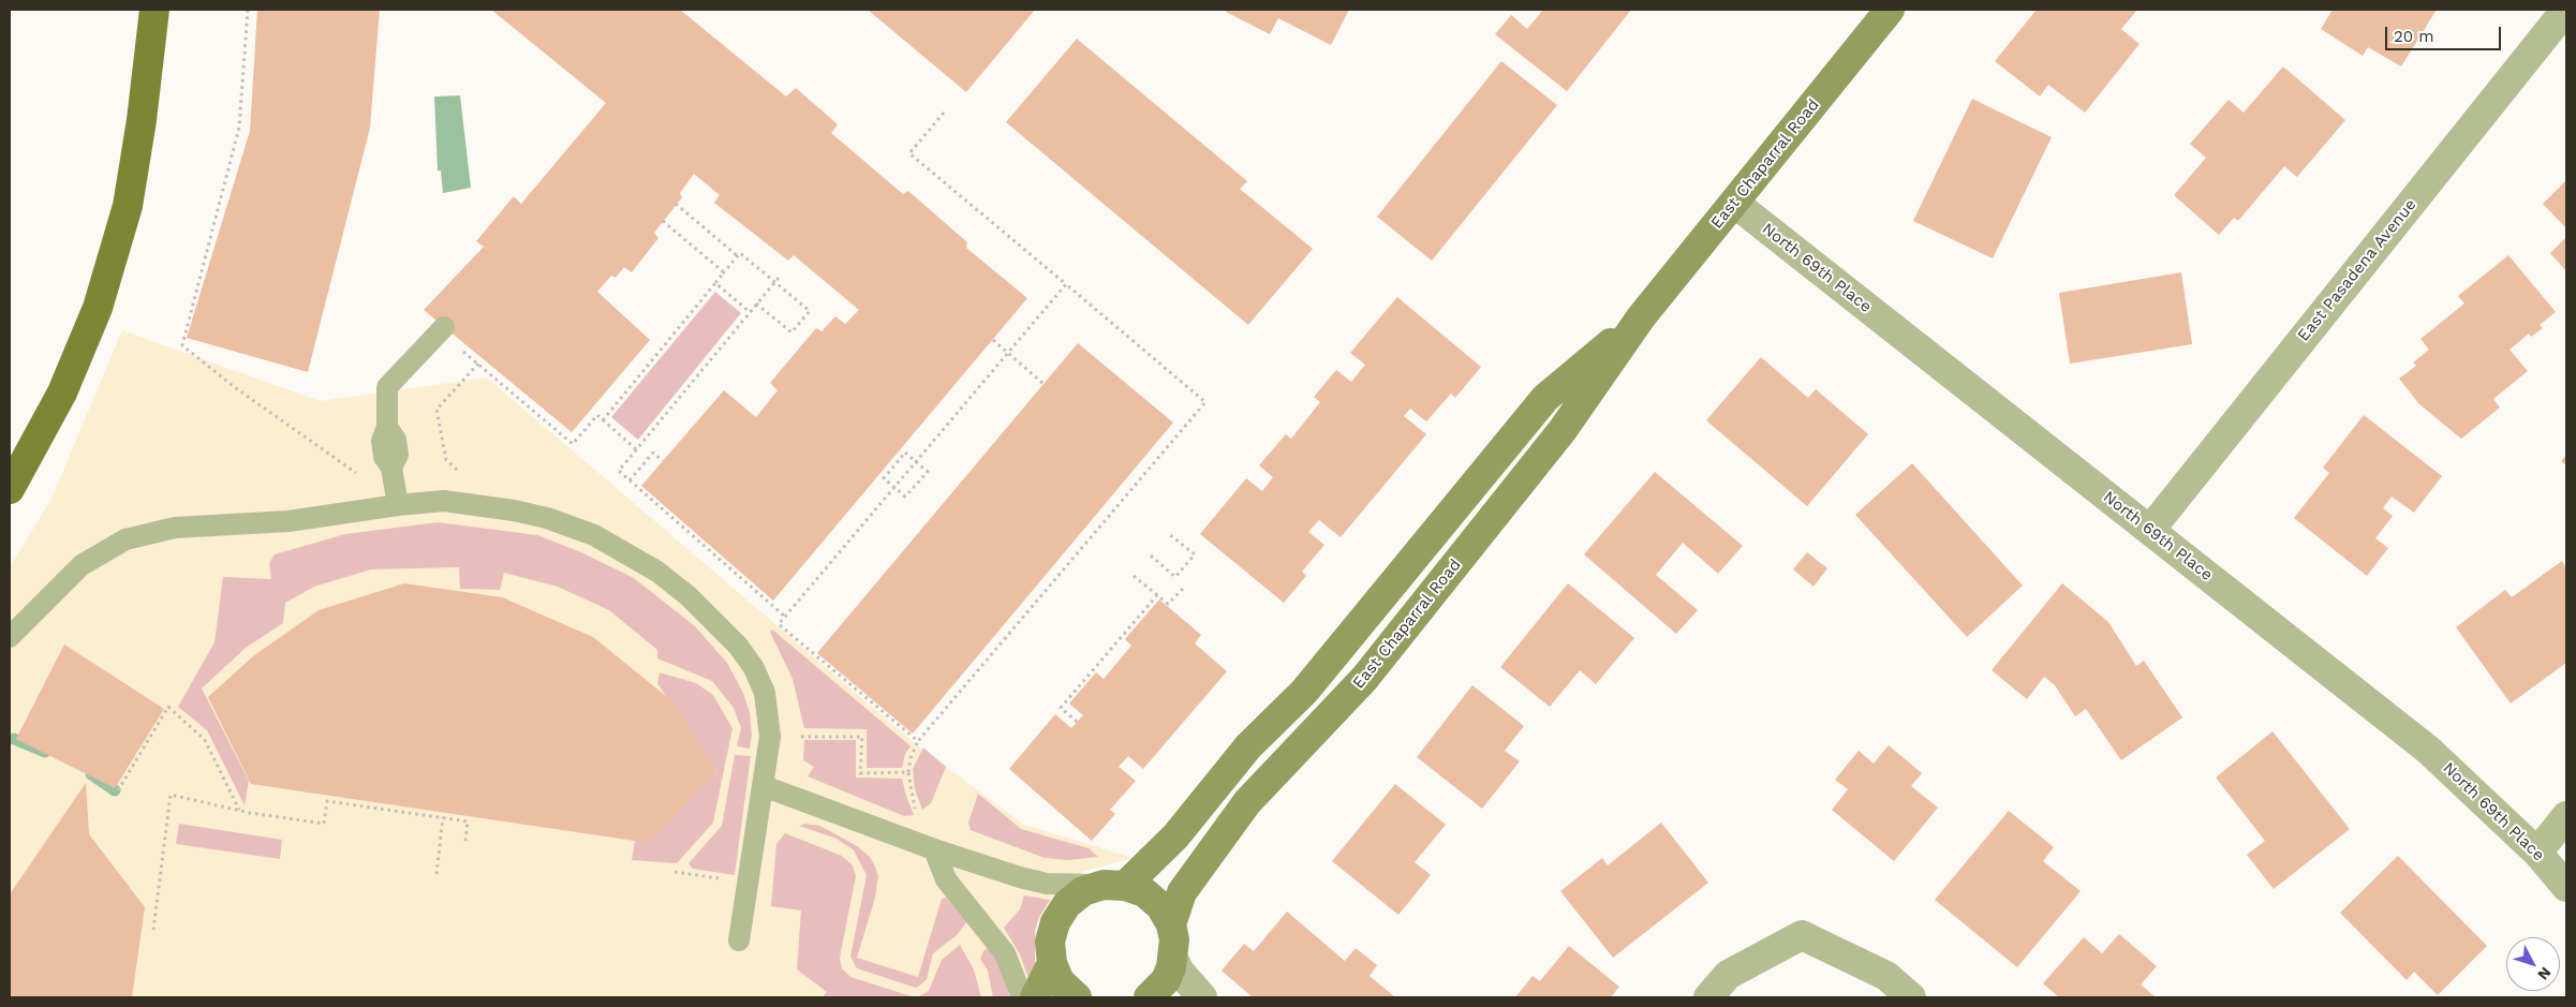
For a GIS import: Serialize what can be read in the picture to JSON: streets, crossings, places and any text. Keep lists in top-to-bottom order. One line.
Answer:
{"streets":{"main road":["East Chaparral Road"],"street":["North 69th Place","East Pasadena Avenue"]},"crossings":[["East Chaparral Road","North 69th Place"],["North 69th Place","East Pasadena Avenue"]],"scale_bar":"20 m","north":"bottom right"}
